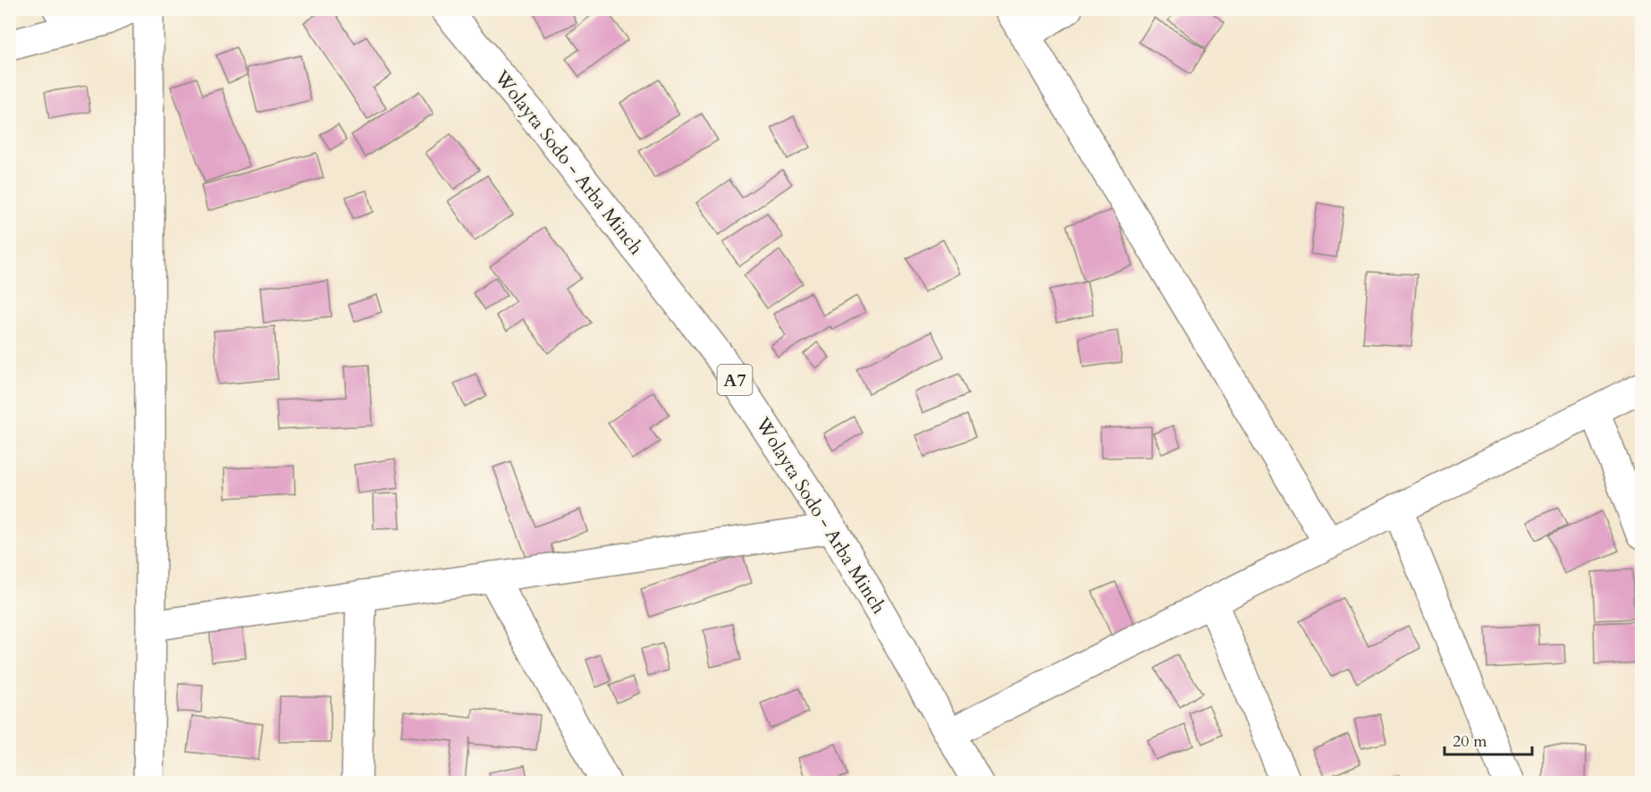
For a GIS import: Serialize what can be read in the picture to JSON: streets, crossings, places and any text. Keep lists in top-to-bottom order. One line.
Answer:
{"streets":{"main road":["Wolayta Sodo - Arba Minch","A7"]},"scale_bar":"20 m"}
